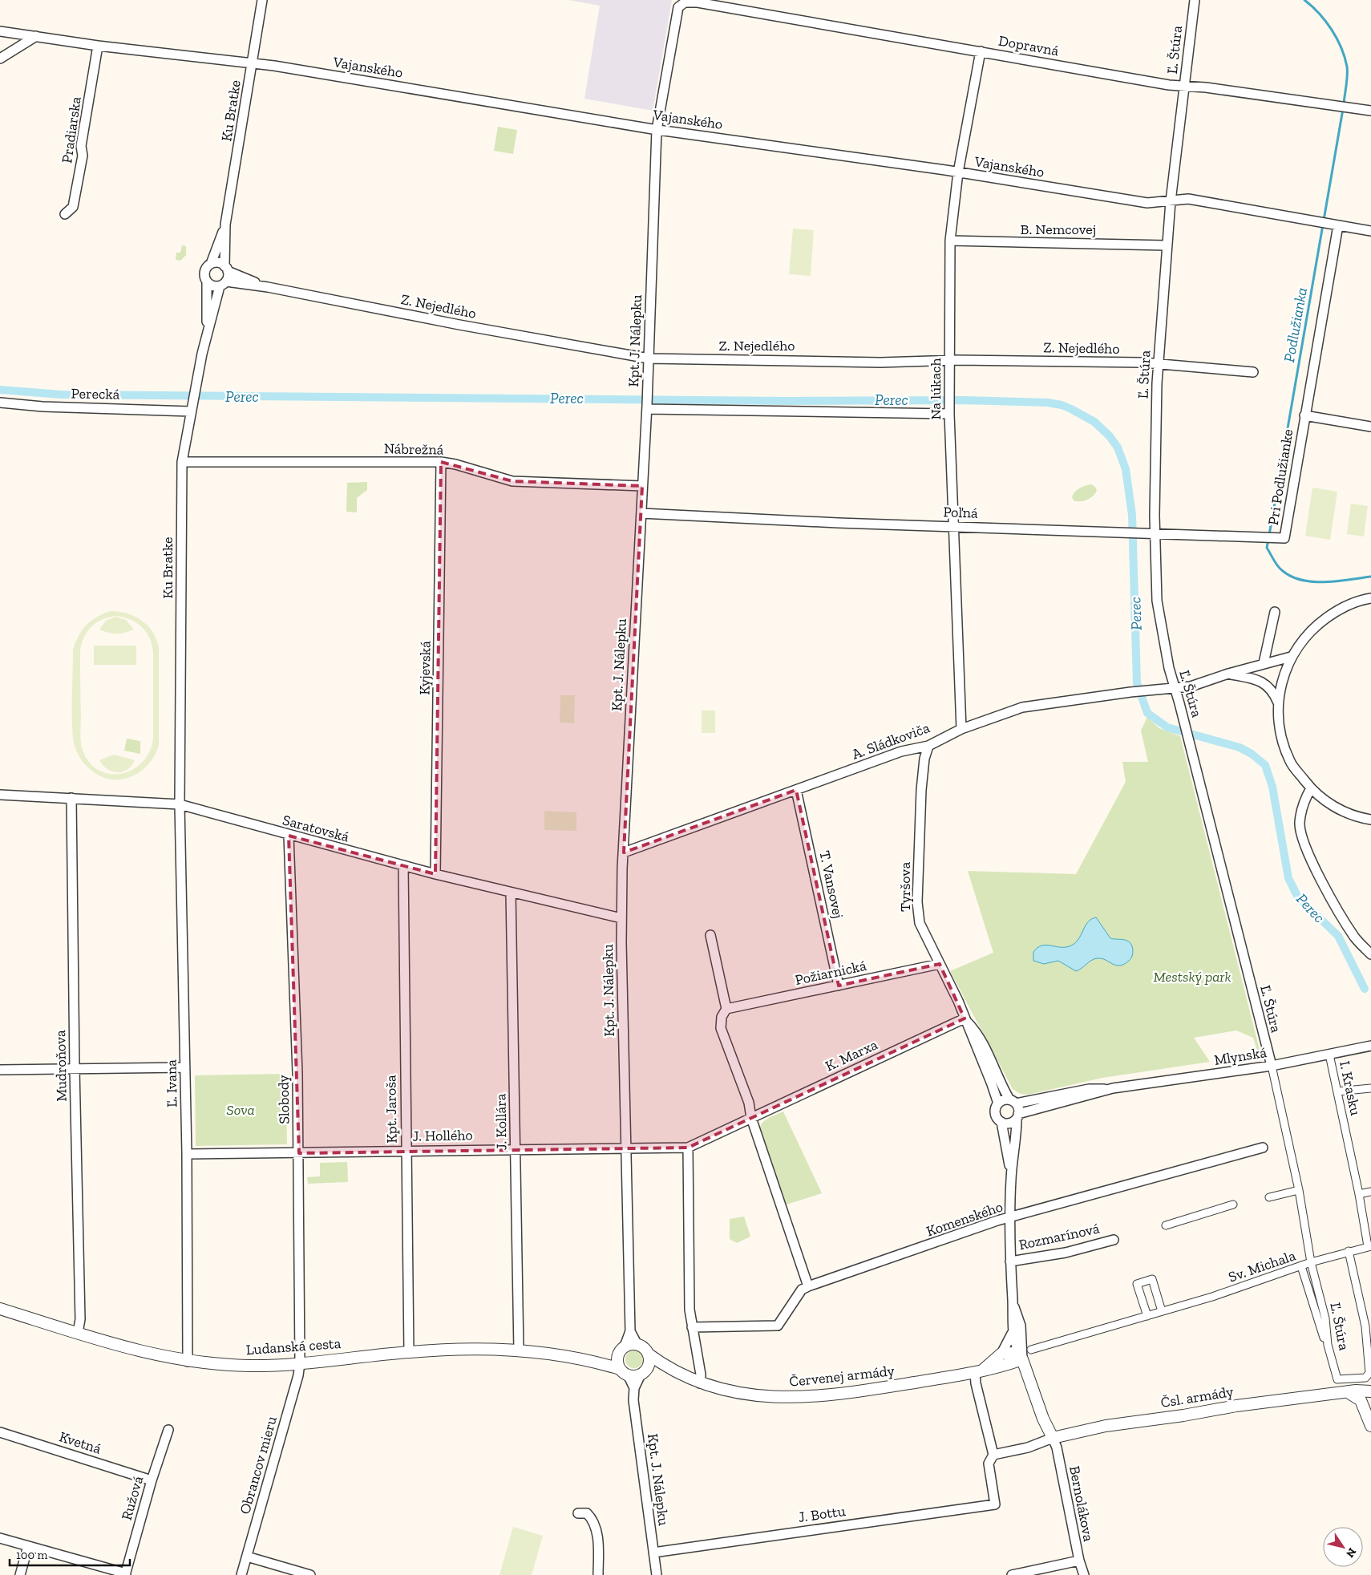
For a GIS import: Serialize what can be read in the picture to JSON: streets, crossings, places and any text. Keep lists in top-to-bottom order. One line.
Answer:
{"streets":{"street":["Dopravná","Ľ. Štúra","Vajanského","Ku Bratke","Pradiarska","B. Nemcovej","Z. Nejedlého","Kpt. J. Nálepku","Na lúkach","Perecká","Nábrežná","Pri Podlužianke","Poľná","Kyjevská","A. Sládkoviča","Saratovská","T. Vansovej","Tyršova","Požiarnická","K. Marxa","Mlynská","Mudroňova","Ľ. Ivana","I. Krasku","Slobody","Kpt. Jaroša","J. Kollára","J. Hollého","Komenského","Rozmarínová","Sv. Michala","Ludanská cesta","Červenej armády","Čsl. armády","Kvetná","Obrancov mieru","Ružová","Bernolákova","J. Bottu"]},"crossings":[["Dopravná","Ľ. Štúra"],["Dopravná","Kpt. J. Nálepku"],["Dopravná","Na lúkach"],["Ľ. Štúra","Vajanského"],["Ľ. Štúra","B. Nemcovej"],["Ľ. Štúra","Z. Nejedlého"],["Ľ. Štúra","Poľná"],["Ľ. Štúra","A. Sládkoviča"],["Ľ. Štúra","Mlynská"],["Ľ. Štúra","Sv. Michala"],["Vajanského","Ku Bratke"],["Vajanského","Pradiarska"],["Vajanského","Kpt. J. Nálepku"],["Vajanského","Na lúkach"],["Vajanského","Pri Podlužianke"],["Ku Bratke","Z. Nejedlého"],["Ku Bratke","Perecká"],["Ku Bratke","Nábrežná"],["Ku Bratke","Saratovská"],["Ku Bratke","Ľ. Ivana"],["B. Nemcovej","Na lúkach"],["Z. Nejedlého","Kpt. J. Nálepku"],["Z. Nejedlého","Na lúkach"],["Kpt. J. Nálepku","Nábrežná"],["Kpt. J. Nálepku","Poľná"],["Kpt. J. Nálepku","A. Sládkoviča"],["Kpt. J. Nálepku","Saratovská"],["Kpt. J. Nálepku","K. Marxa"],["Kpt. J. Nálepku","J. Hollého"],["Kpt. J. Nálepku","Ludanská cesta"],["Kpt. J. Nálepku","Červenej armády"],["Kpt. J. Nálepku","J. Bottu"],["Na lúkach","Poľná"],["Na lúkach","A. Sládkoviča"],["Nábrežná","Kyjevská"],["Pri Podlužianke","Poľná"],["Kyjevská","Saratovská"],["A. Sládkoviča","T. Vansovej"],["A. Sládkoviča","Tyršova"],["Saratovská","Mudroňova"],["Saratovská","Ľ. Ivana"],["Saratovská","Slobody"],["Saratovská","Kpt. Jaroša"],["Saratovská","J. Kollára"],["T. Vansovej","Požiarnická"],["Tyršova","Požiarnická"],["Tyršova","K. Marxa"],["Tyršova","Mlynská"],["K. Marxa","J. Hollého"],["Mlynská","I. Krasku"],["Mudroňova","Ludanská cesta"],["Ľ. Ivana","J. Hollého"],["Ľ. Ivana","Ludanská cesta"],["I. Krasku","Sv. Michala"],["Slobody","J. Hollého"],["Slobody","Ludanská cesta"],["Slobody","Obrancov mieru"],["Kpt. Jaroša","J. Hollého"],["Kpt. Jaroša","Ludanská cesta"],["J. Kollára","J. Hollého"],["J. Kollára","Ludanská cesta"],["Ludanská cesta","Červenej armády"],["Ludanská cesta","Obrancov mieru"],["Čsl. armády","Bernolákova"],["Kvetná","Ružová"]],"water":["Podlužianka","Perec"],"parks":["Mestský park","Sova"],"scale_bar":"100 m","north":"bottom right"}
